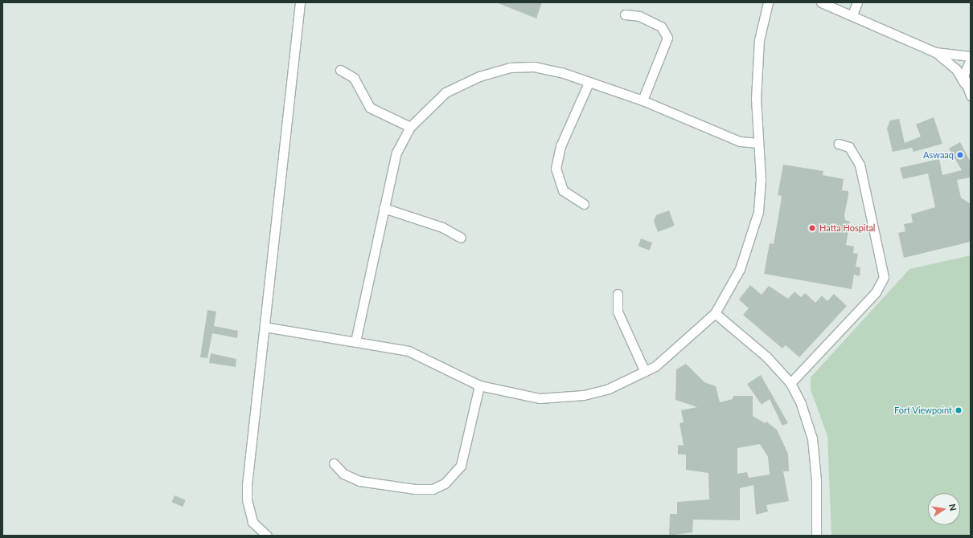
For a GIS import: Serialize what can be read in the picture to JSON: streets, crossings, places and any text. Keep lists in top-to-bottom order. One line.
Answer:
{"places":["Aswaaq","Hatta Hospital","Fort Viewpoint"],"north":"right"}
